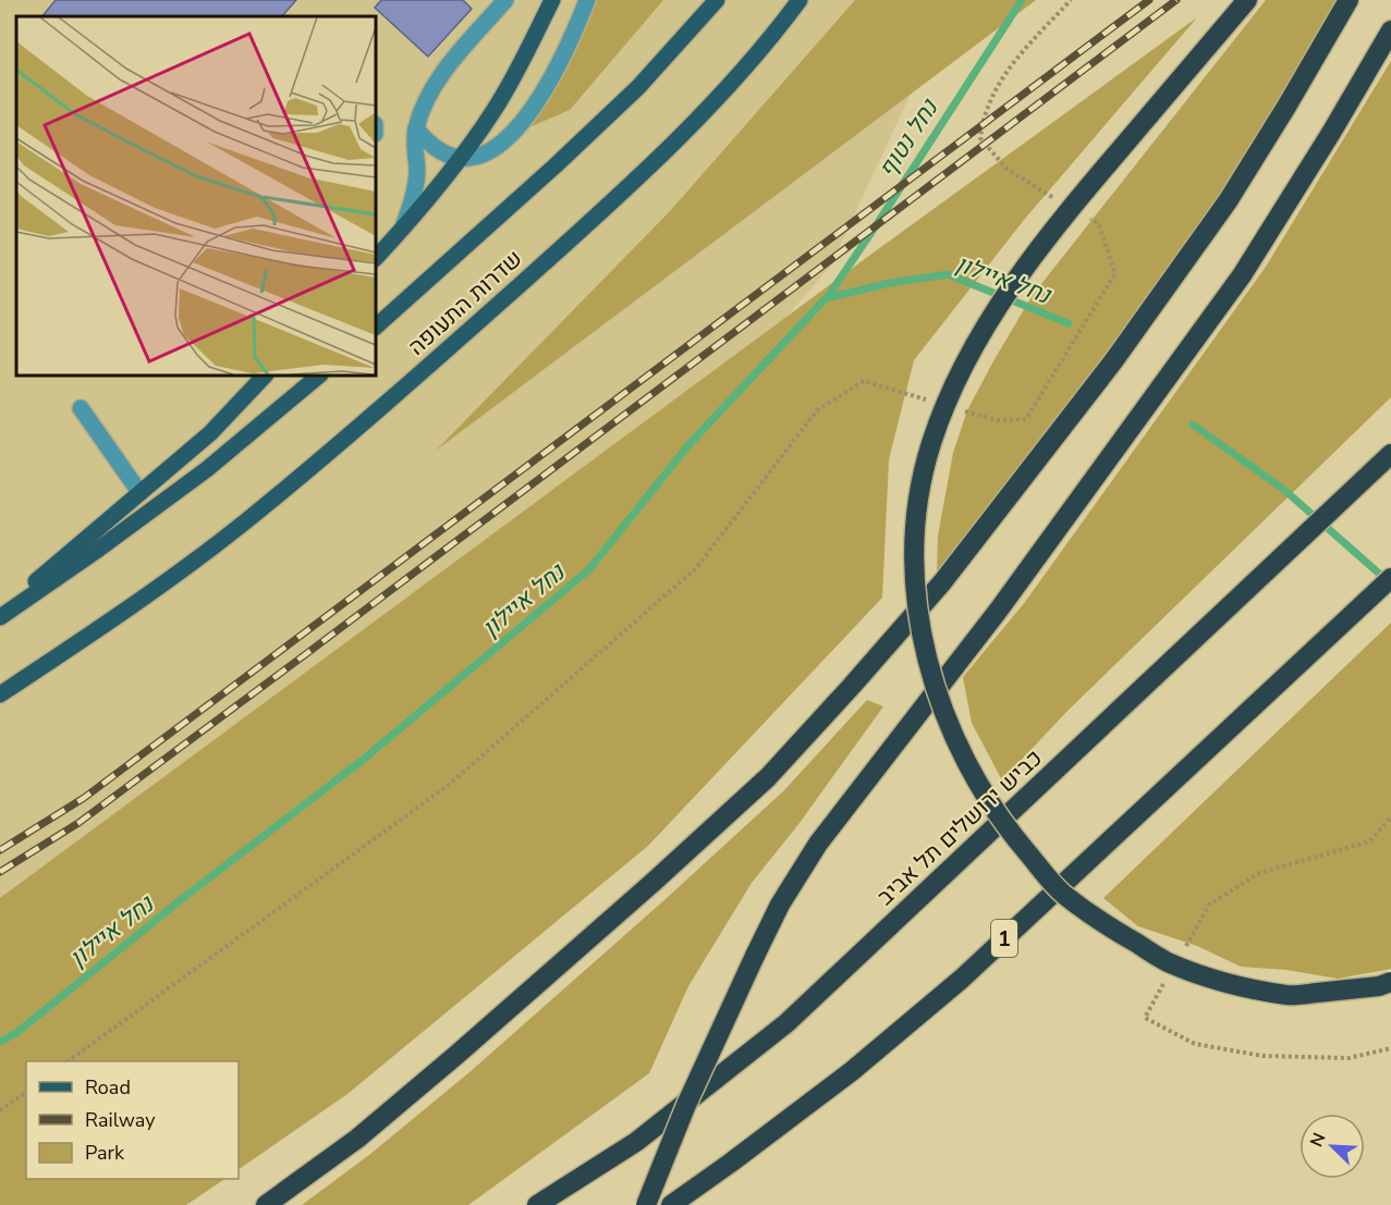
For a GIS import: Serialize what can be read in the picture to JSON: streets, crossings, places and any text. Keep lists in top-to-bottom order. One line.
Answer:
{"streets":{"highway":["כביש ירושלים תל אביב","1"],"main road":["שדרות התעופה"]},"water":["נחל נטוף","נחל איילון"],"legend":["Road","Railway","Park"],"north":"top left"}
